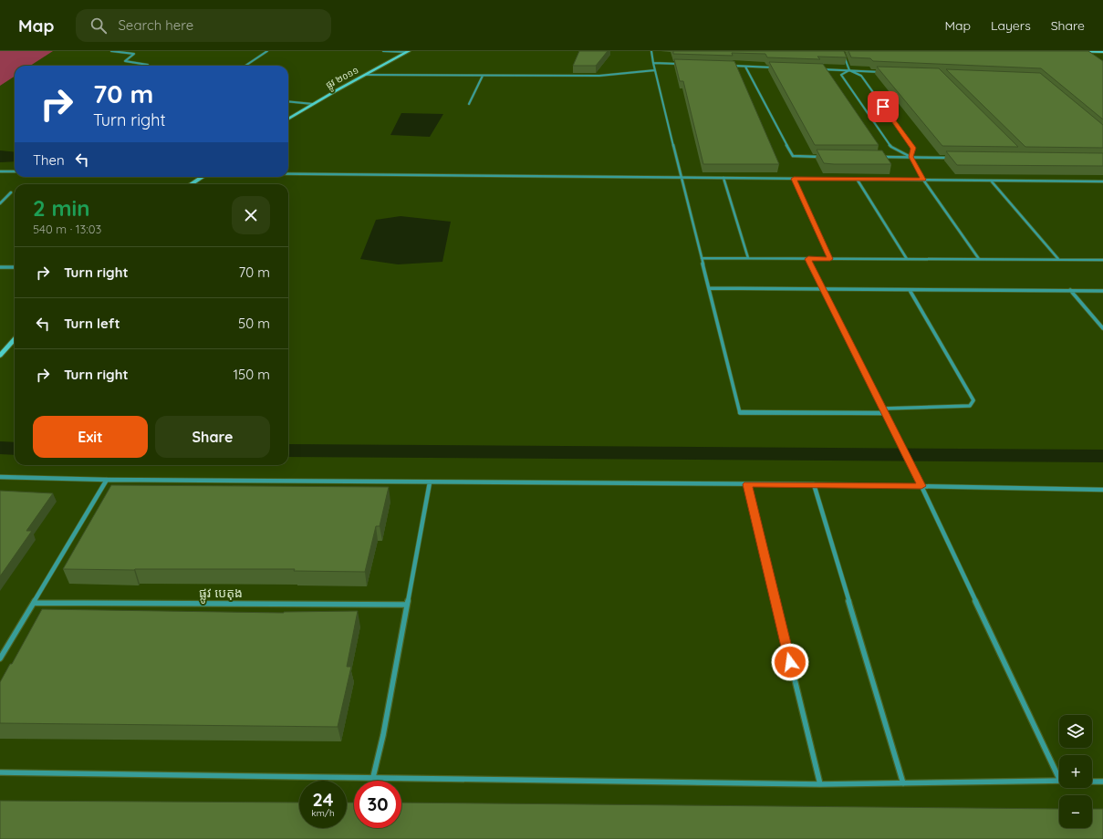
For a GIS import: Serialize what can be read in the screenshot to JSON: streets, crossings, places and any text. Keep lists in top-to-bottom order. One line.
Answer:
{"streets":{"main road":["ផ្លូវ ២០១១"],"street":["ផ្លូវ បេតុង"]},"page":{"header":"Map","search":"Search here","nav":["Map","Layers","Share"],"turn":["70 m","Turn right"],"then":"Then","heading":["2 min","540 m · 13:03"],"list":[{"name":"Turn right","value":"70 m"},{"name":"Turn left","value":"50 m"},{"name":"Turn right","value":"150 m"}],"buttons":["Exit","Share"],"map_buttons":["+","−"],"speed":"24 km/h","limit":"30"}}
